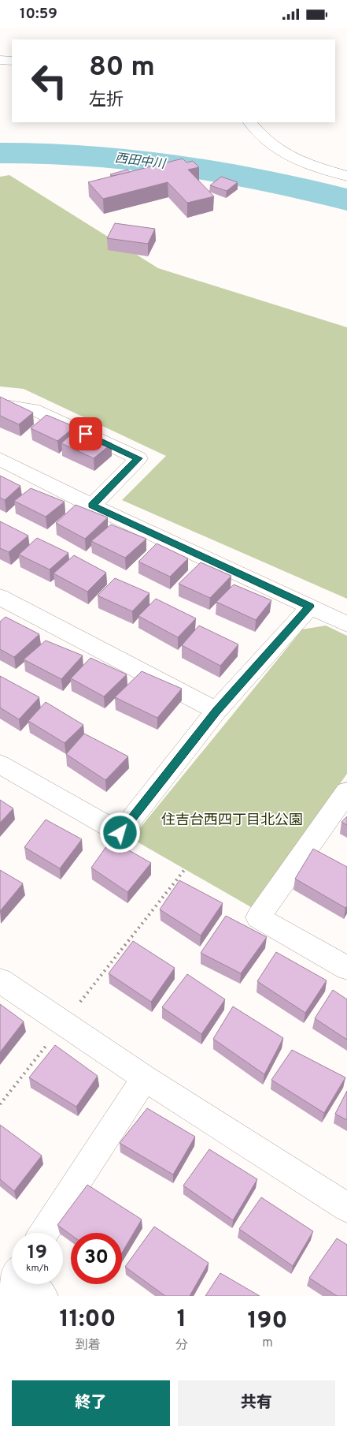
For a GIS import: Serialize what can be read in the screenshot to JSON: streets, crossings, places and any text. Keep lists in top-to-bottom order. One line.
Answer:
{"water":["西田中川"],"parks":["住吉台西四丁目北公園"],"page":{"status":"10:59","turn":["80 m","左折"],"speed":"19 km/h","limit":"30","eta":["11:00","到着","1","分","190","m"],"buttons":["終了","共有"]}}
